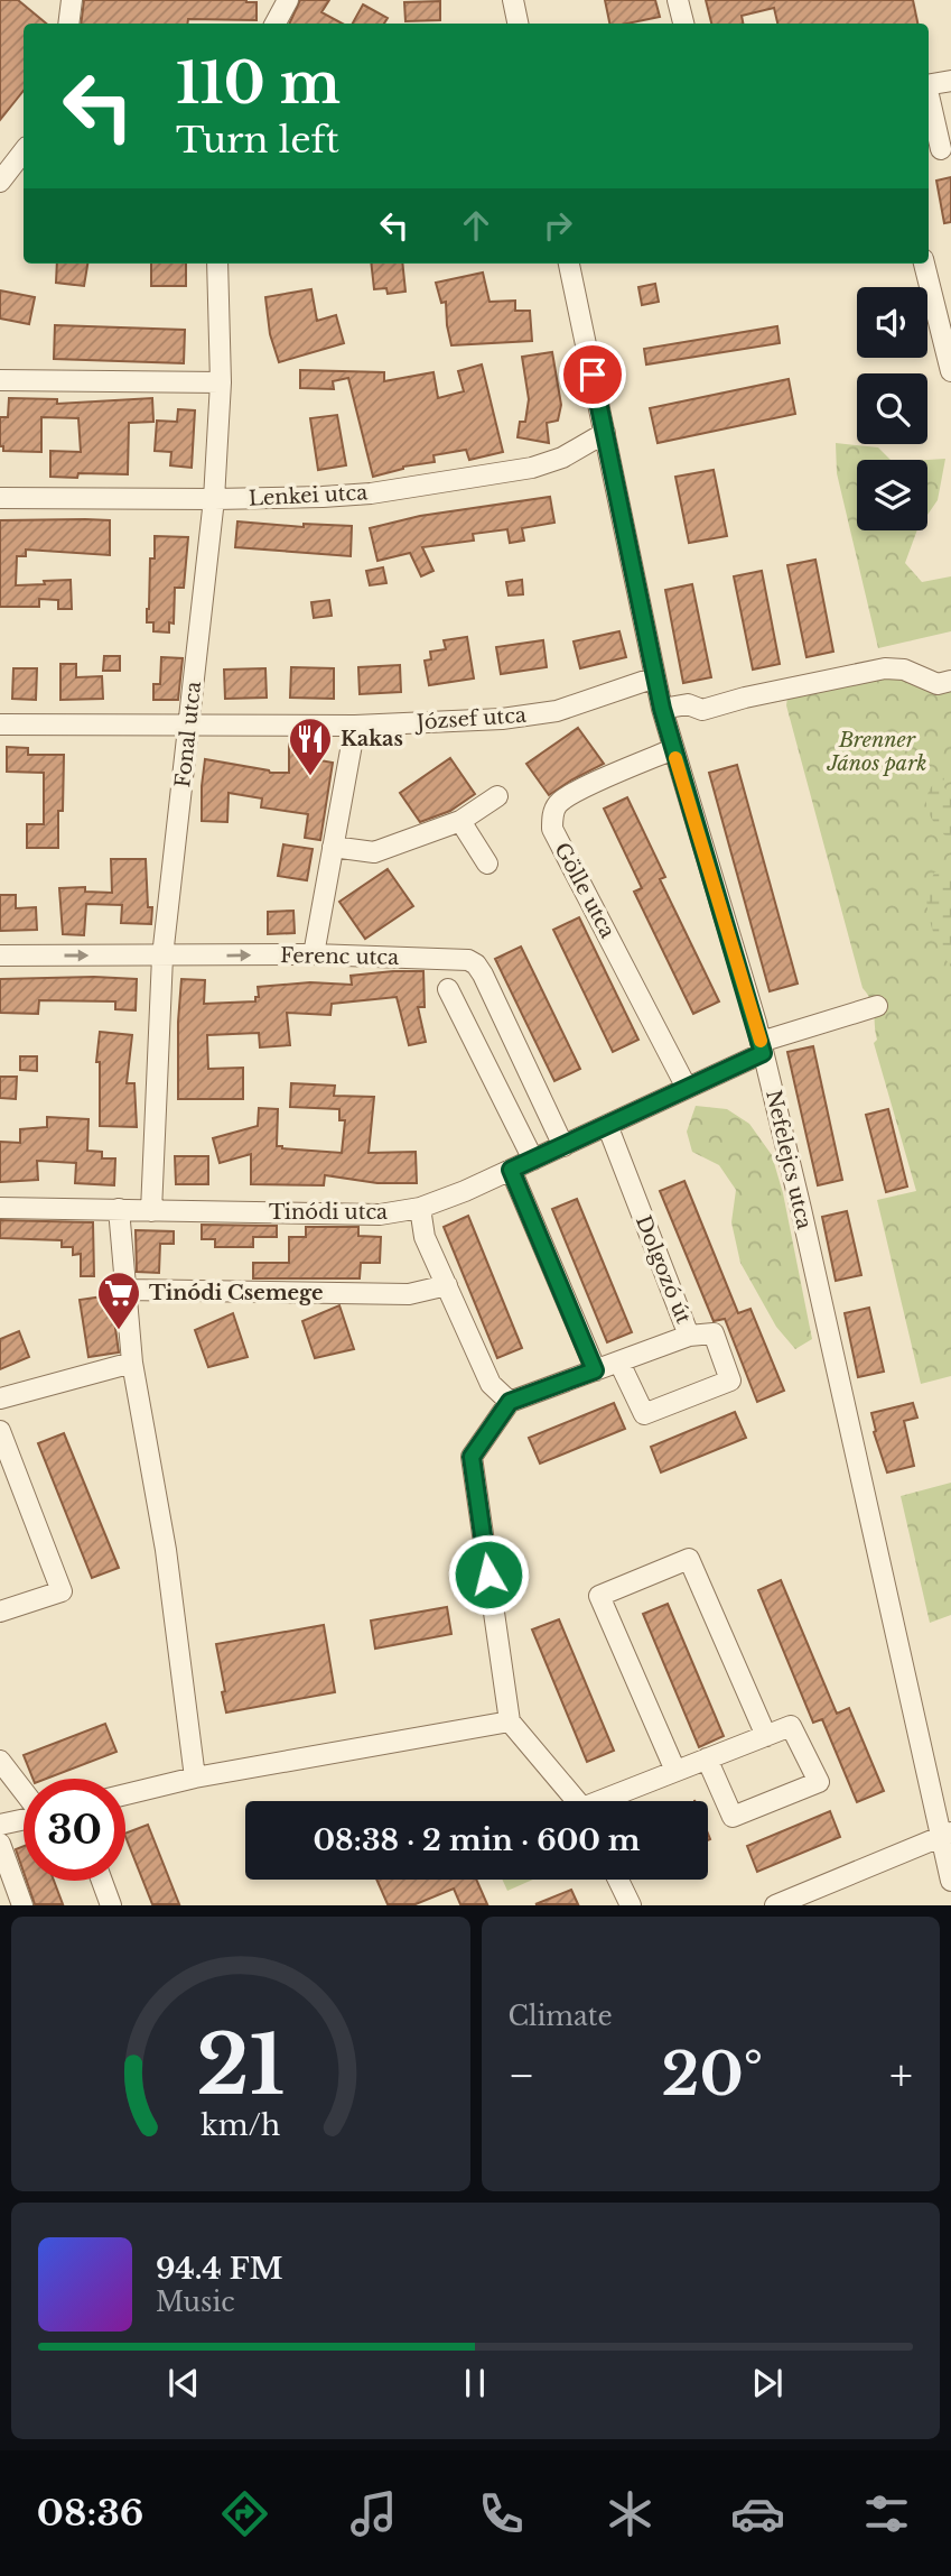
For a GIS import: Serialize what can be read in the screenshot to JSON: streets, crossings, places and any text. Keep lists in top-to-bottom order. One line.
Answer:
{"streets":{"street":["Lenkei utca","József utca","Fonal utca","Gölle utca","Ferenc utca","Nefelejcs utca","Tinódi utca","Dolgozó út"]},"crossings":[["Lenkei utca","Fonal utca"],["Lenkei utca","Nefelejcs utca"],["József utca","Fonal utca"],["József utca","Nefelejcs utca"],["Fonal utca","Ferenc utca"],["Fonal utca","Tinódi utca"],["Gölle utca","Nefelejcs utca"],["Gölle utca","Tinódi utca"],["Ferenc utca","Tinódi utca"],["Nefelejcs utca","Tinódi utca"],["Tinódi utca","Dolgozó út"]],"one_way":["Ferenc utca"],"parks":["Brenner János park"],"places":{"restaurant":["Kakas"],"supermarket":["Tinódi Csemege"]},"page":{"turn":["110 m","Turn left"],"limit":"30","trip":"08:38 · 2 min · 600 m","tile":"Climate","heat":["−","20°","+"],"song":["94.4 FM","Music"],"tabs":"08:36","gauge":["21","km/h"]}}
